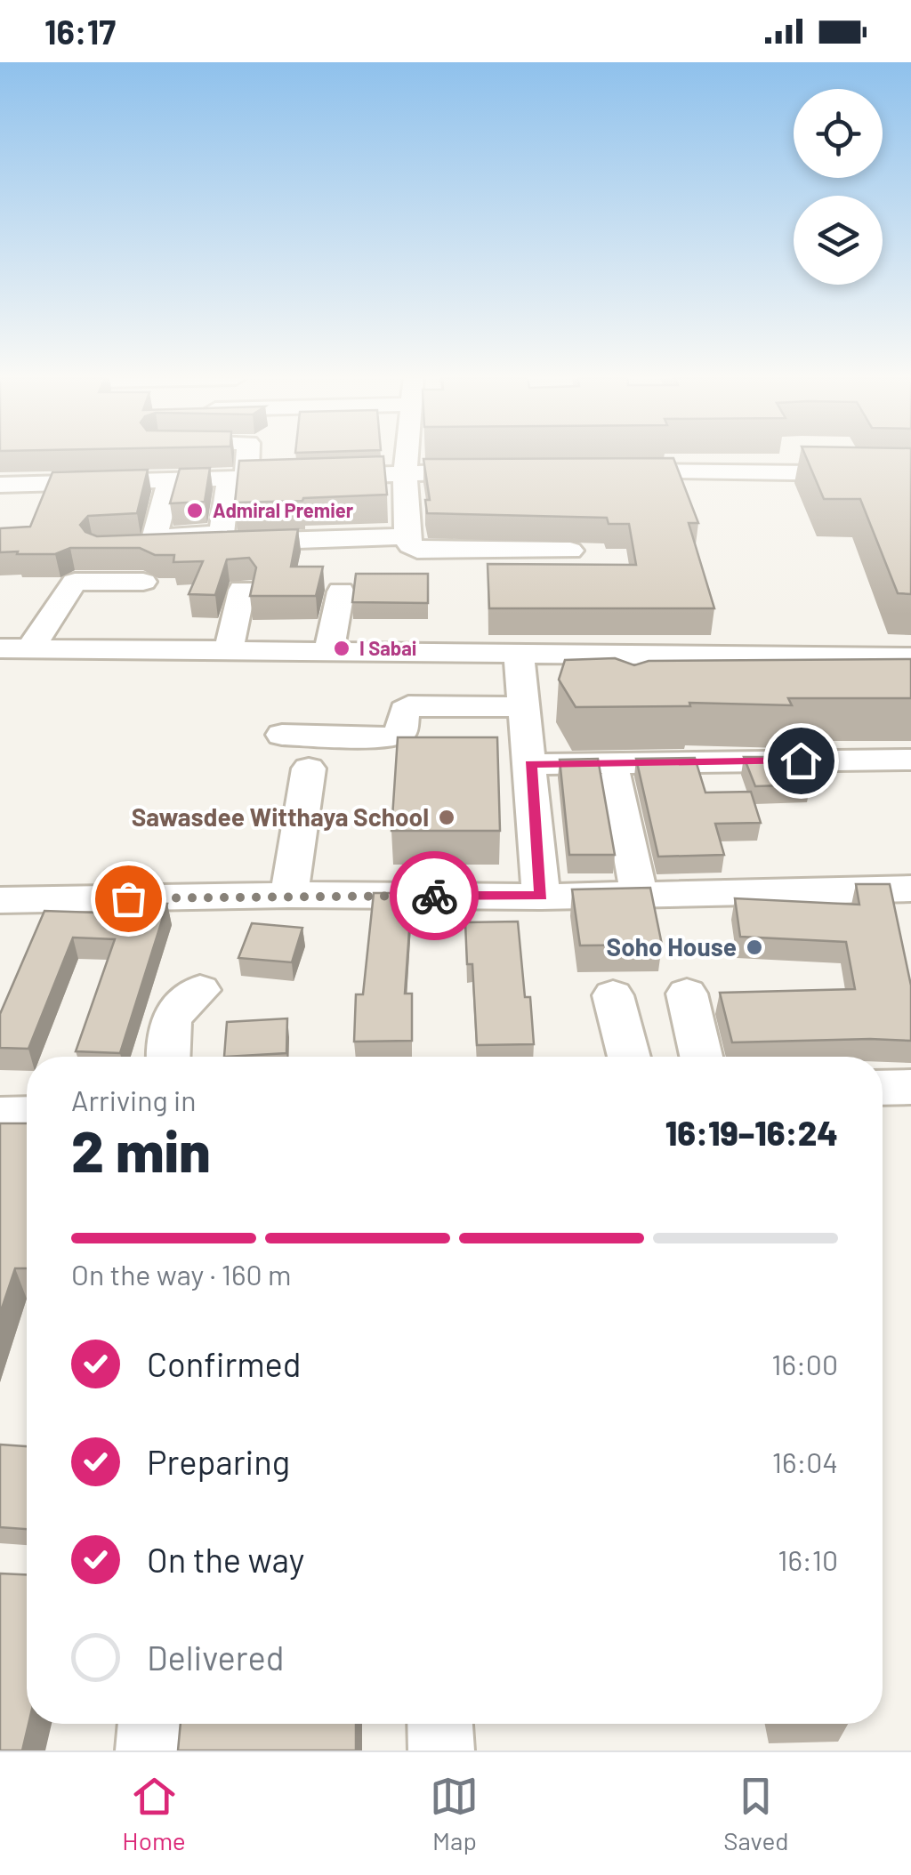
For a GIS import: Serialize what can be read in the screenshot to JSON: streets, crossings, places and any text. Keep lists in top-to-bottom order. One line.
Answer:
{"places":["Admiral Premier","I Sabai","Sawasdee Witthaya School","Soho House"],"page":{"status":"16:17","heading":["2 min","Arriving in","16:19–16:24"],"bar":"On the way · 160 m","list":[["Confirmed","16:00"],["Preparing","16:04"],["On the way","16:10"],"Delivered"],"tabs":["Home","Map","Saved"]}}
